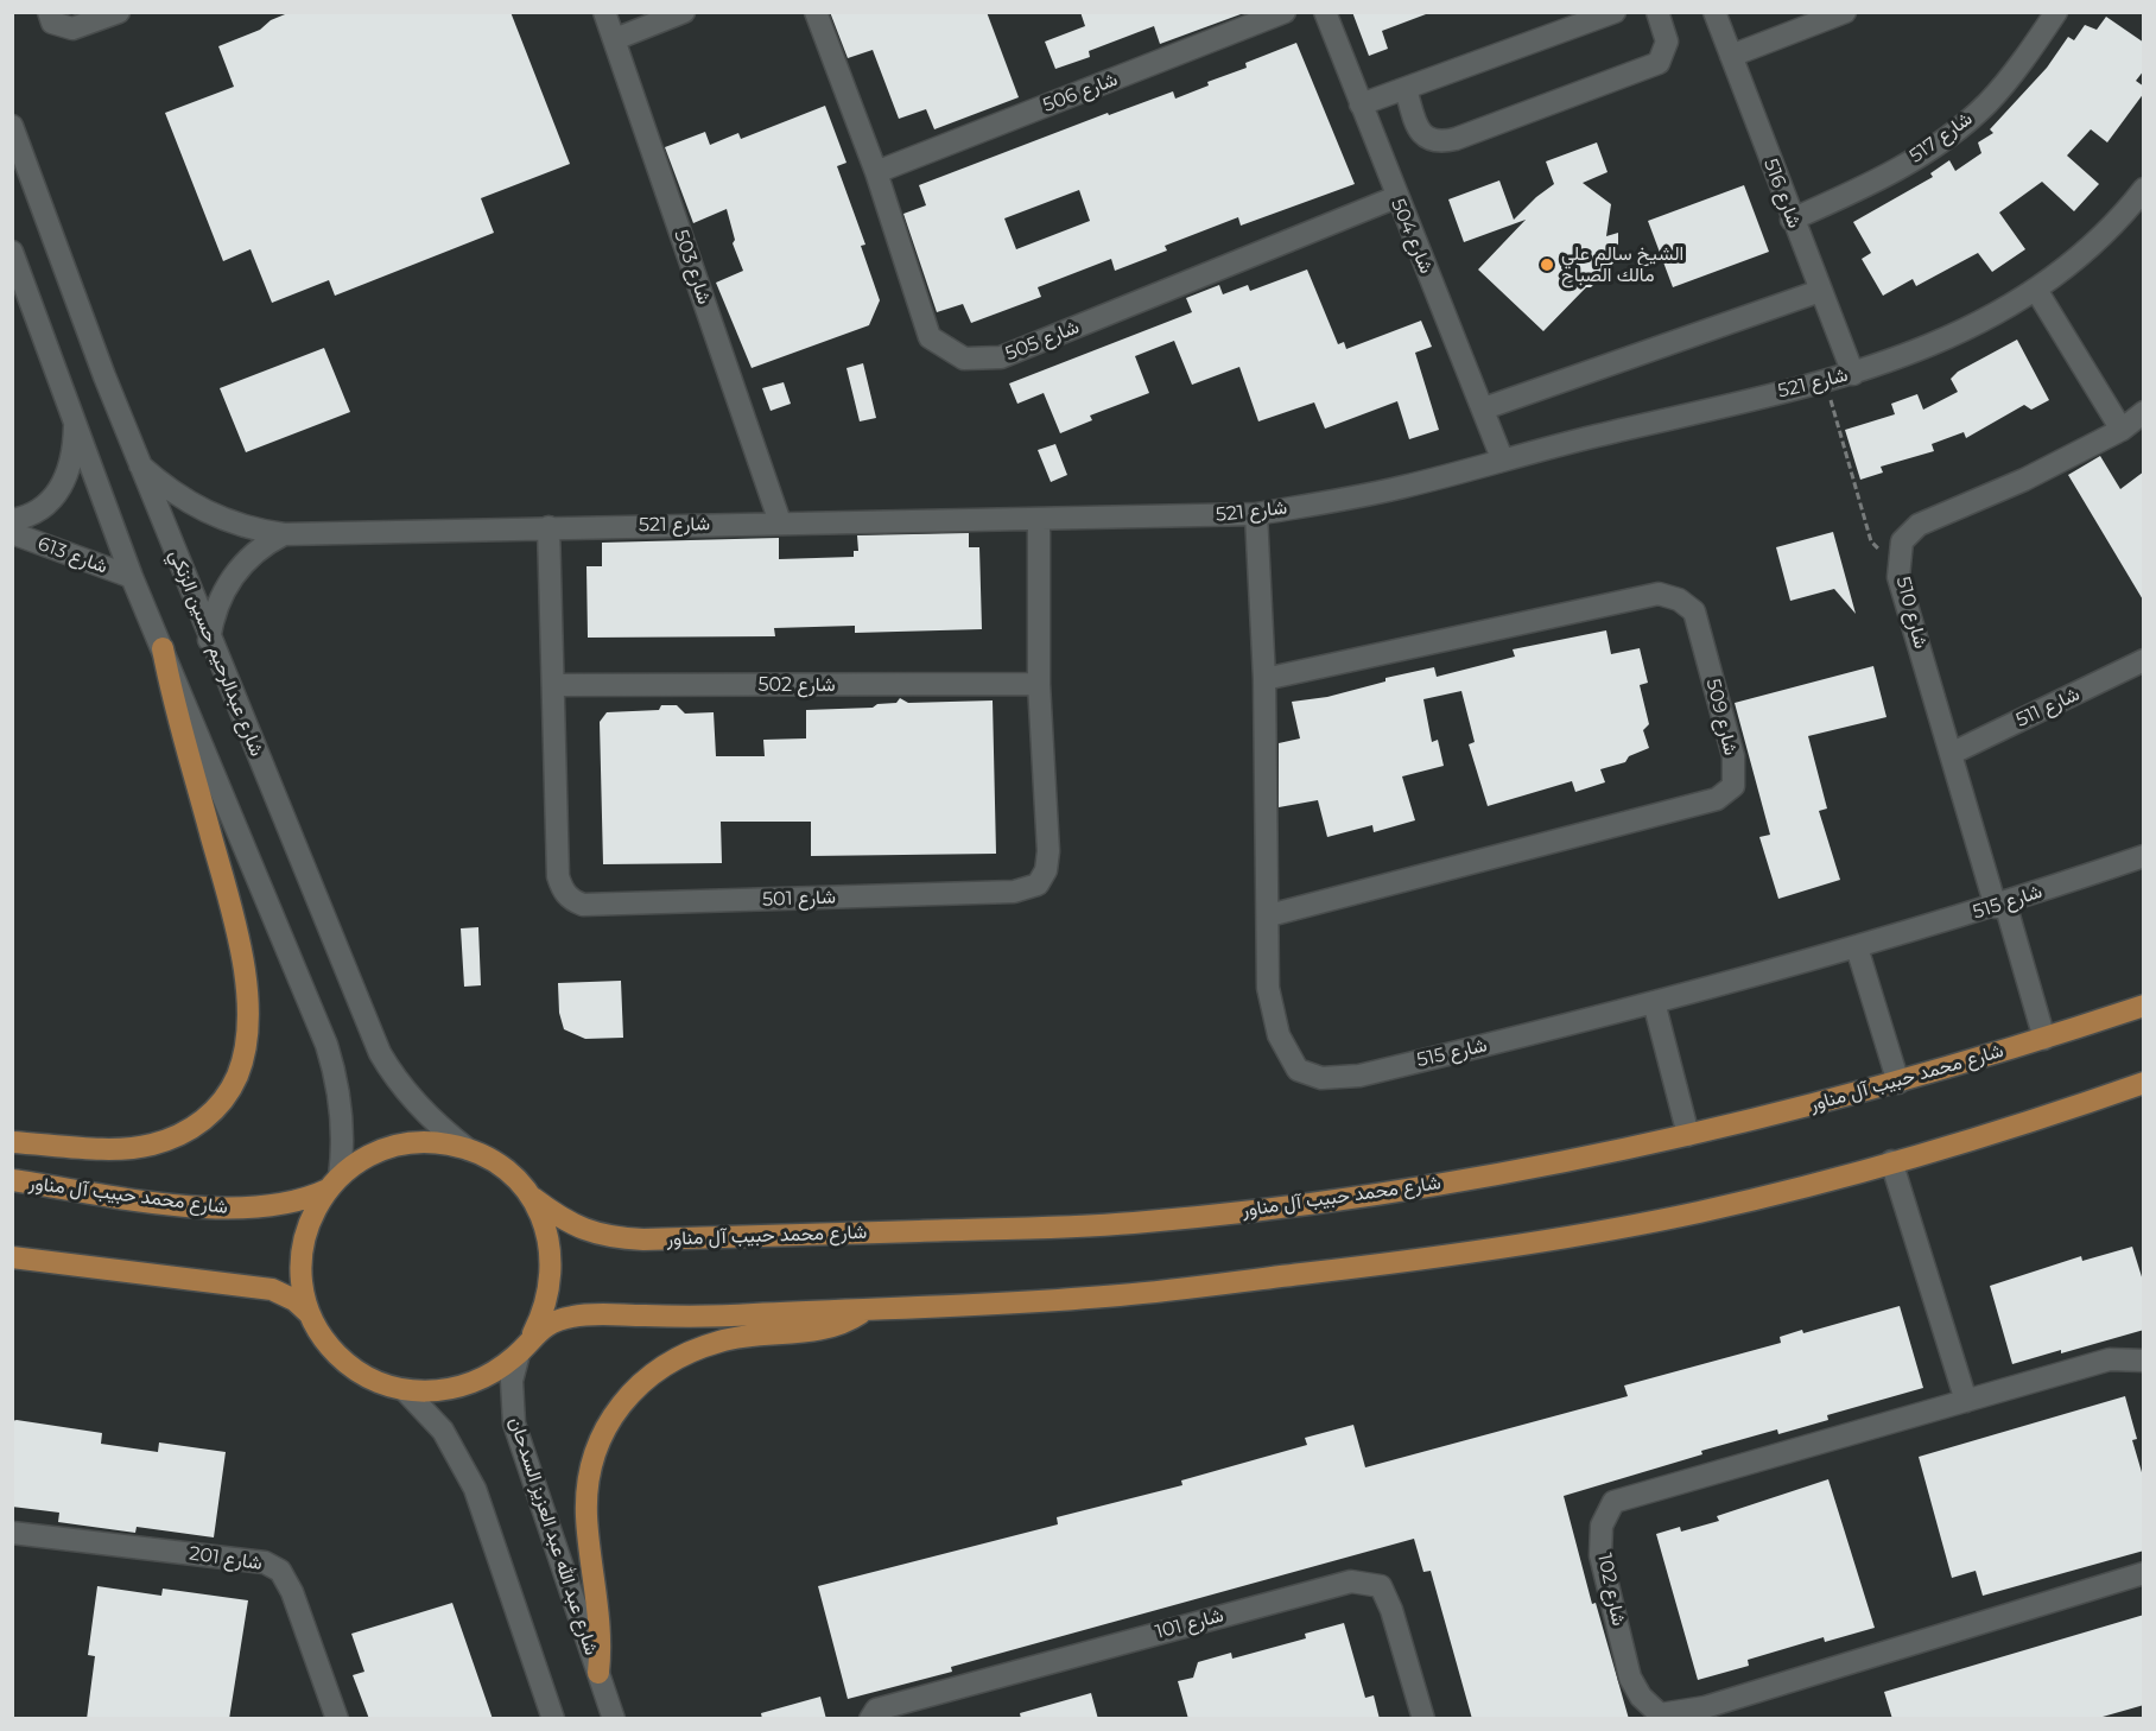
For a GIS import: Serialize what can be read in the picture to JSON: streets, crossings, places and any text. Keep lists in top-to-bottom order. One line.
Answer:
{"streets":{"main road":["شارع محمد حبيب آل مناور"],"street":["شارع 506","شارع 517","شارع 516","شارع 504","شارع 503","شارع 505","شارع 521","شارع 613","شارع 510","شارع عبدالرحيم حسين الزنكي","شارع 502","شارع 511","شارع 509","شارع 501","شارع 515","شارع عبد الله عبد العزيز السدحان","شارع 201","شارع 102","شارع 101"]},"crossings":[["شارع 506","شارع 505"],["شارع 517","شارع 516"],["شارع 516","شارع 521"],["شارع 504","شارع 505"],["شارع 504","شارع 521"],["شارع 503","شارع 521"],["شارع 521","شارع عبدالرحيم حسين الزنكي"],["شارع 521","شارع 501"],["شارع 521","شارع 515"],["شارع 510","شارع 511"],["شارع 510","شارع 515"],["شارع 510","شارع محمد حبيب آل مناور"],["شارع عبدالرحيم حسين الزنكي","شارع محمد حبيب آل مناور"],["شارع عبدالرحيم حسين الزنكي","شارع عبد الله عبد العزيز السدحان"],["شارع 502","شارع 501"],["شارع 509","شارع 515"],["شارع محمد حبيب آل مناور","شارع عبد الله عبد العزيز السدحان"]],"places":["الشيخ سالم علي مالك الصباح"]}
